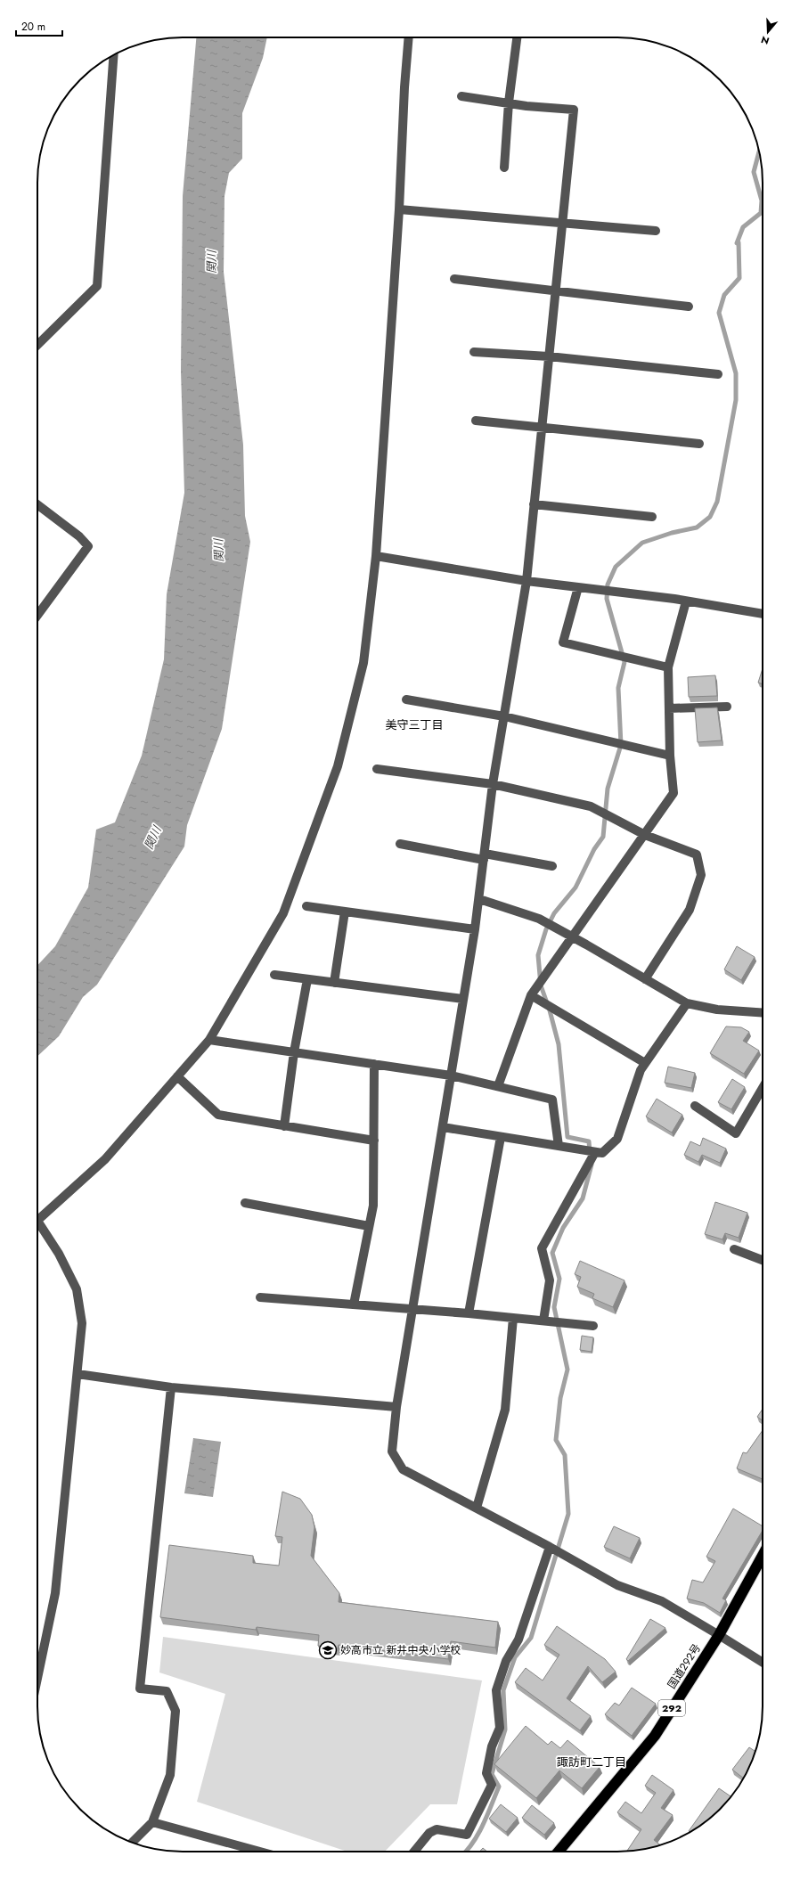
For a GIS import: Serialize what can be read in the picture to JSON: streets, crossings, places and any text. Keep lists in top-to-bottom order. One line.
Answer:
{"streets":{"highway":["国道292号","292"]},"districts":["美守三丁目","諏訪町二丁目"],"water":["関川"],"places":{"school or university":["妙高市立 新井中央小学校"]},"scale_bar":"20 m","north":"bottom"}
